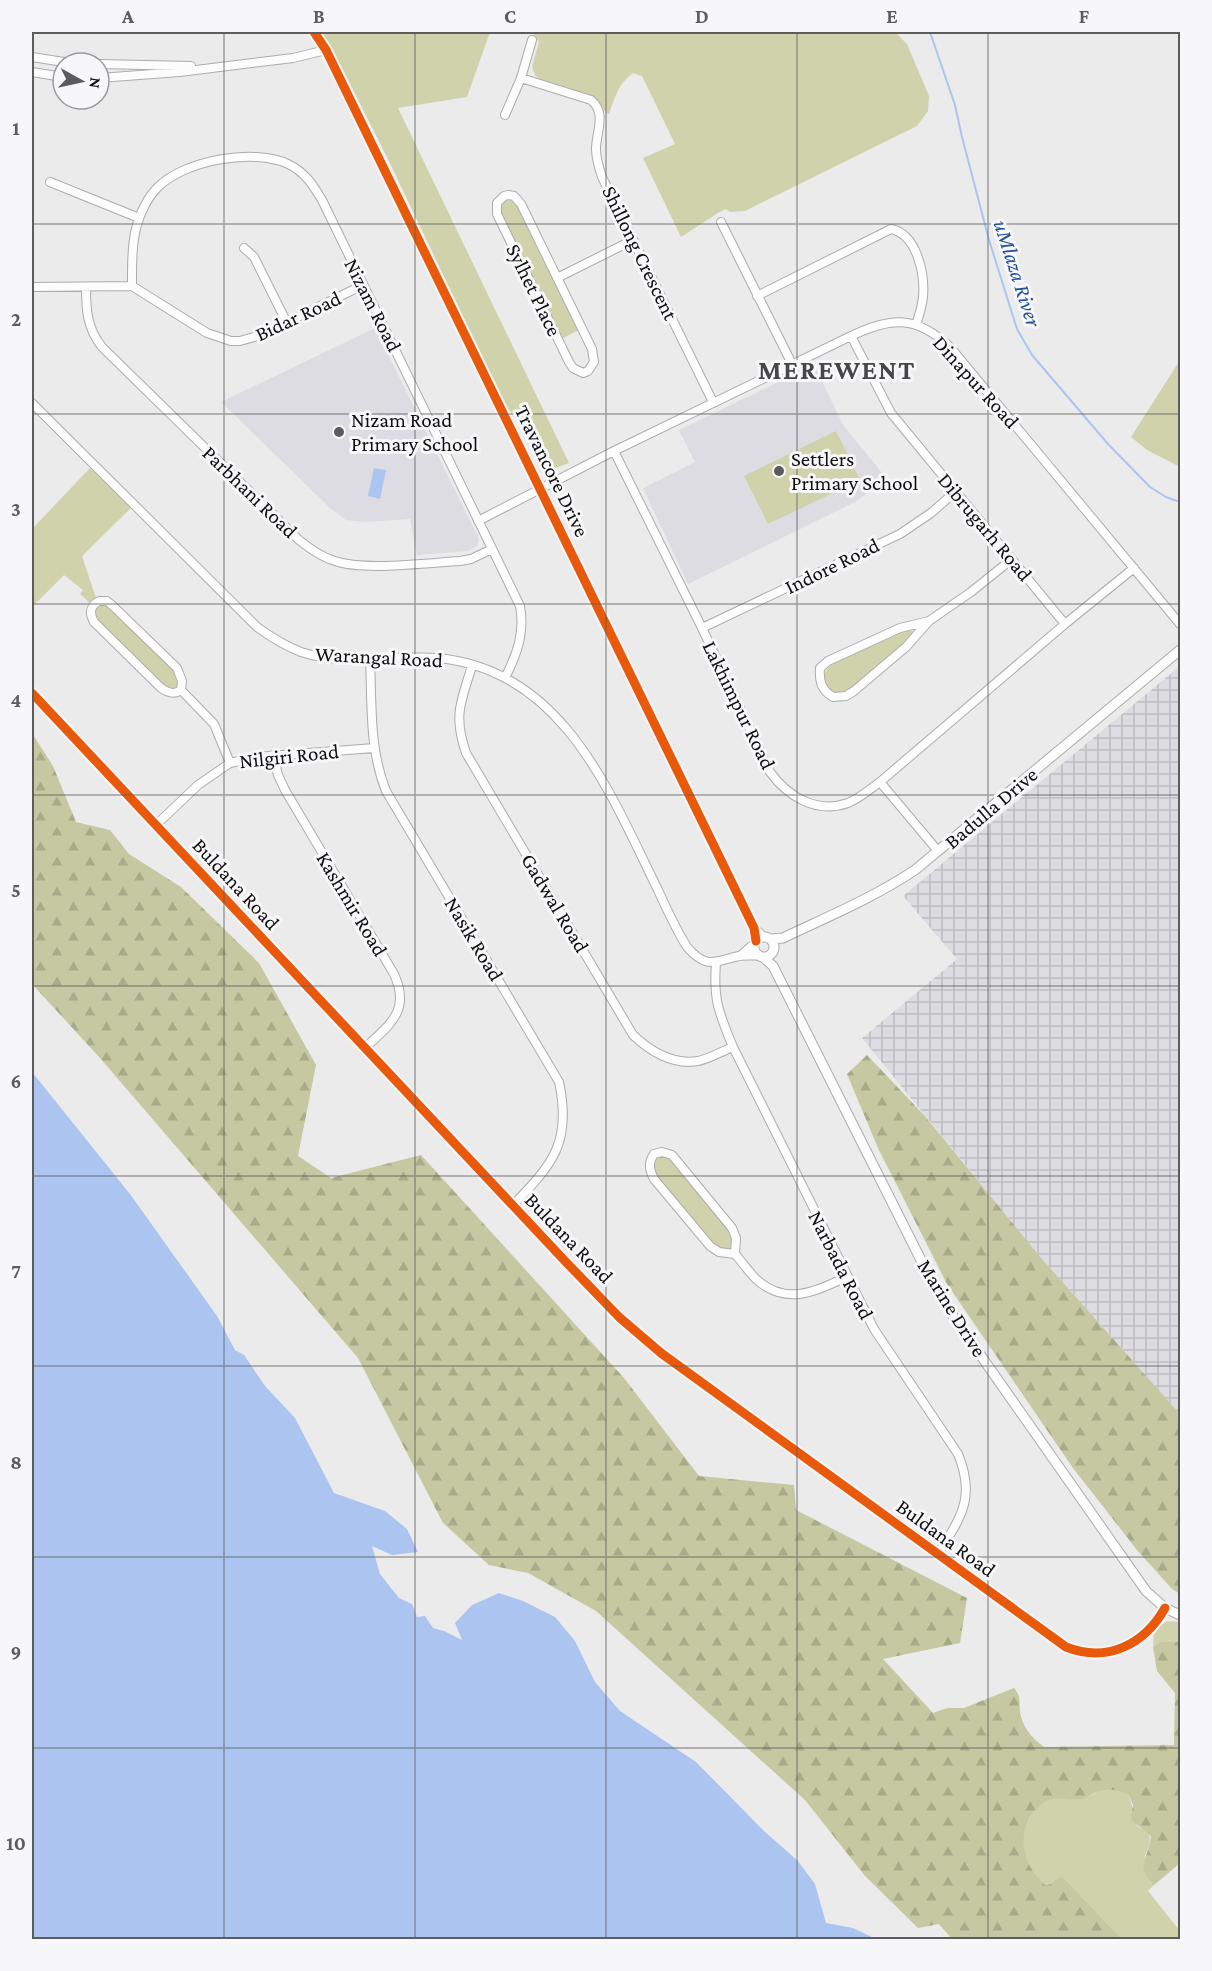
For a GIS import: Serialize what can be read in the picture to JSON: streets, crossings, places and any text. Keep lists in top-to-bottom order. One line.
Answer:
{"streets":{"street":["Shillong Crescent","Sylhet Place","Nizam Road","Bidar Road","Dinapur Road","Travancore Drive","Parbhani Road","Dibrugarh Road","Indore Road","Warangal Road","Lakhimpur Road","Nilgiri Road","Badulla Drive","Buldana Road","Gadwal Road","Kashmir Road","Nasik Road","Narbada Road","Marine Drive"]},"crossings":[["Shillong Crescent","Sylhet Place"],["Shillong Crescent","Dinapur Road"],["Nizam Road","Bidar Road"],["Nizam Road","Dinapur Road"],["Nizam Road","Parbhani Road"],["Nizam Road","Warangal Road"],["Dinapur Road","Travancore Drive"],["Dinapur Road","Dibrugarh Road"],["Dinapur Road","Lakhimpur Road"],["Travancore Drive","Badulla Drive"],["Dibrugarh Road","Indore Road"],["Dibrugarh Road","Lakhimpur Road"],["Indore Road","Lakhimpur Road"],["Warangal Road","Gadwal Road"],["Warangal Road","Nasik Road"],["Warangal Road","Narbada Road"],["Nilgiri Road","Buldana Road"],["Nilgiri Road","Kashmir Road"],["Nilgiri Road","Nasik Road"],["Badulla Drive","Marine Drive"],["Buldana Road","Kashmir Road"],["Buldana Road","Nasik Road"],["Buldana Road","Narbada Road"],["Buldana Road","Marine Drive"],["Gadwal Road","Narbada Road"]],"districts":["MEREWENT"],"water":["uMlaza River"],"places":["Nizam Road Primary School","Settlers Primary School"],"north":"right","grid":{"columns":["A","B","C","D","E","F"],"rows":["1","2","3","4","5","6","7","8","9","10"]}}
